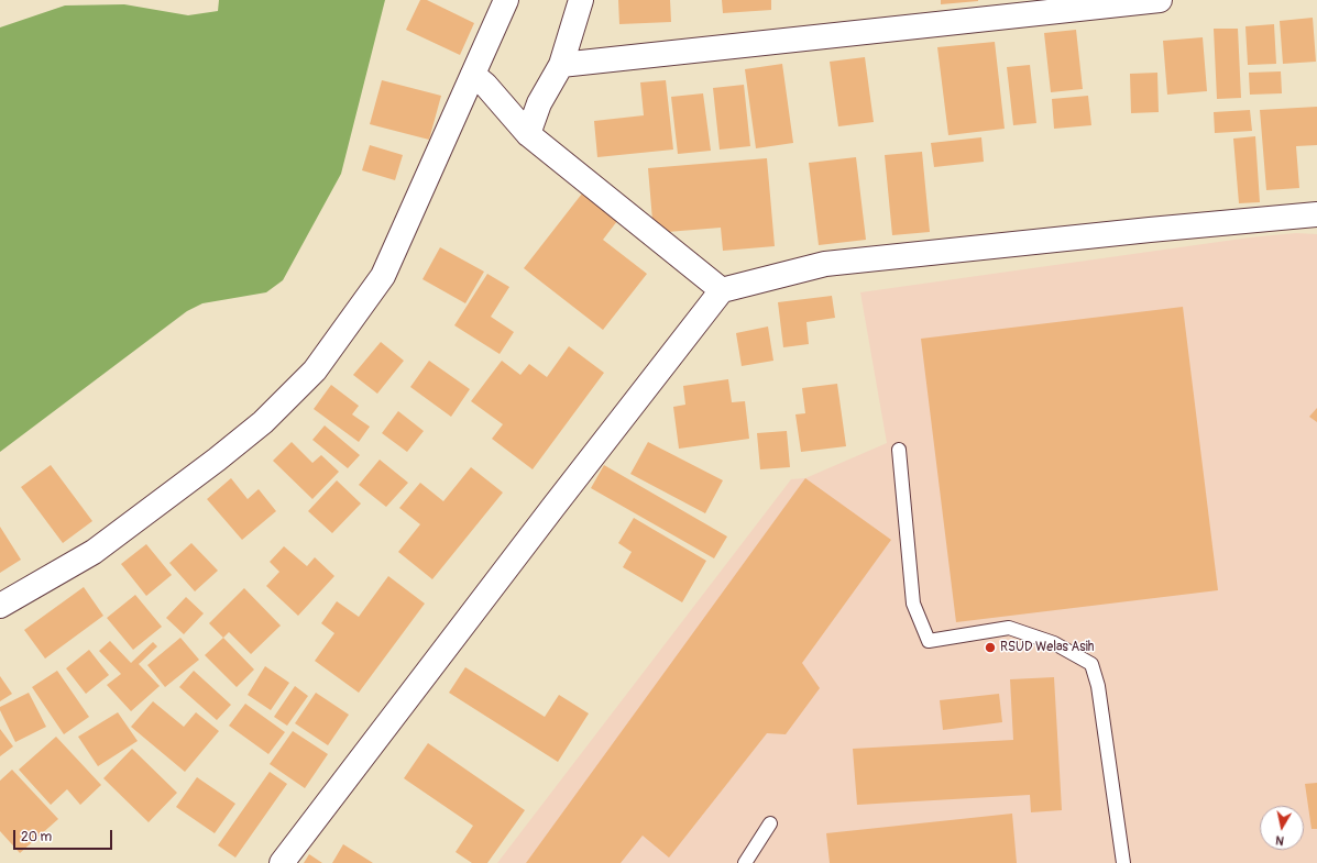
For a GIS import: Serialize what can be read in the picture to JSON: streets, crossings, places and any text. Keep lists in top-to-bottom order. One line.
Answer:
{"places":["RSUD Welas Asih"],"scale_bar":"20 m","north":"bottom"}
